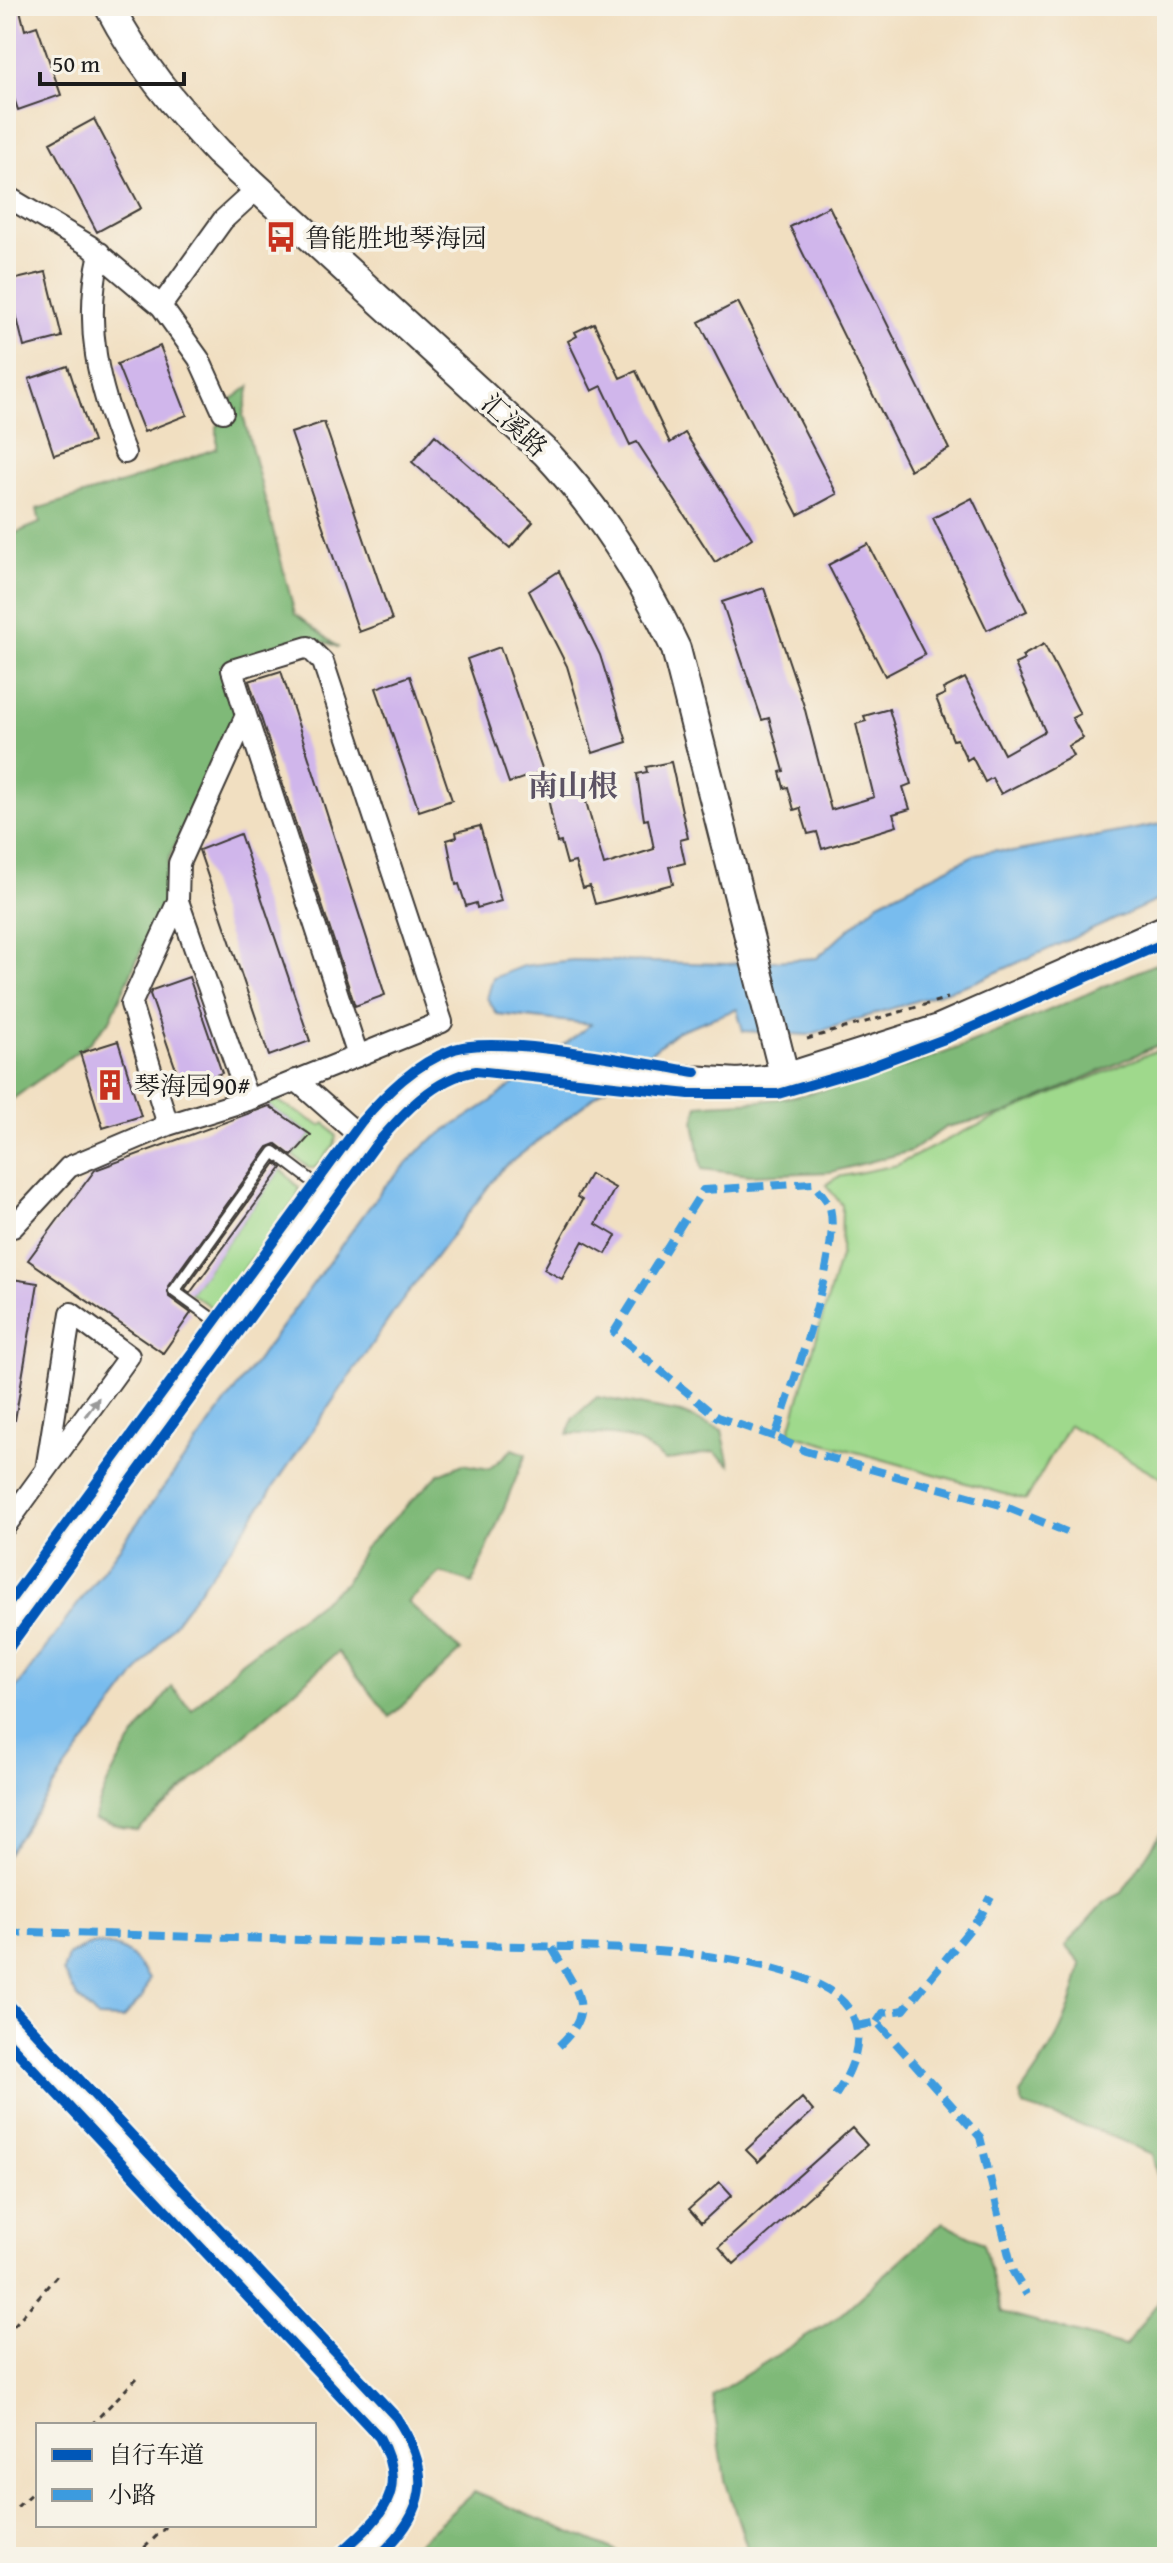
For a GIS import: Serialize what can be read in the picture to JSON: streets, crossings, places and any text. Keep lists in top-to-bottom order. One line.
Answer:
{"streets":{"street":["汇溪路"]},"districts":["南山根"],"places":{"bus stop":["鲁能胜地琴海园"],"building":["琴海园90#"]},"legend":["自行车道","小路"],"scale_bar":"50 m"}
